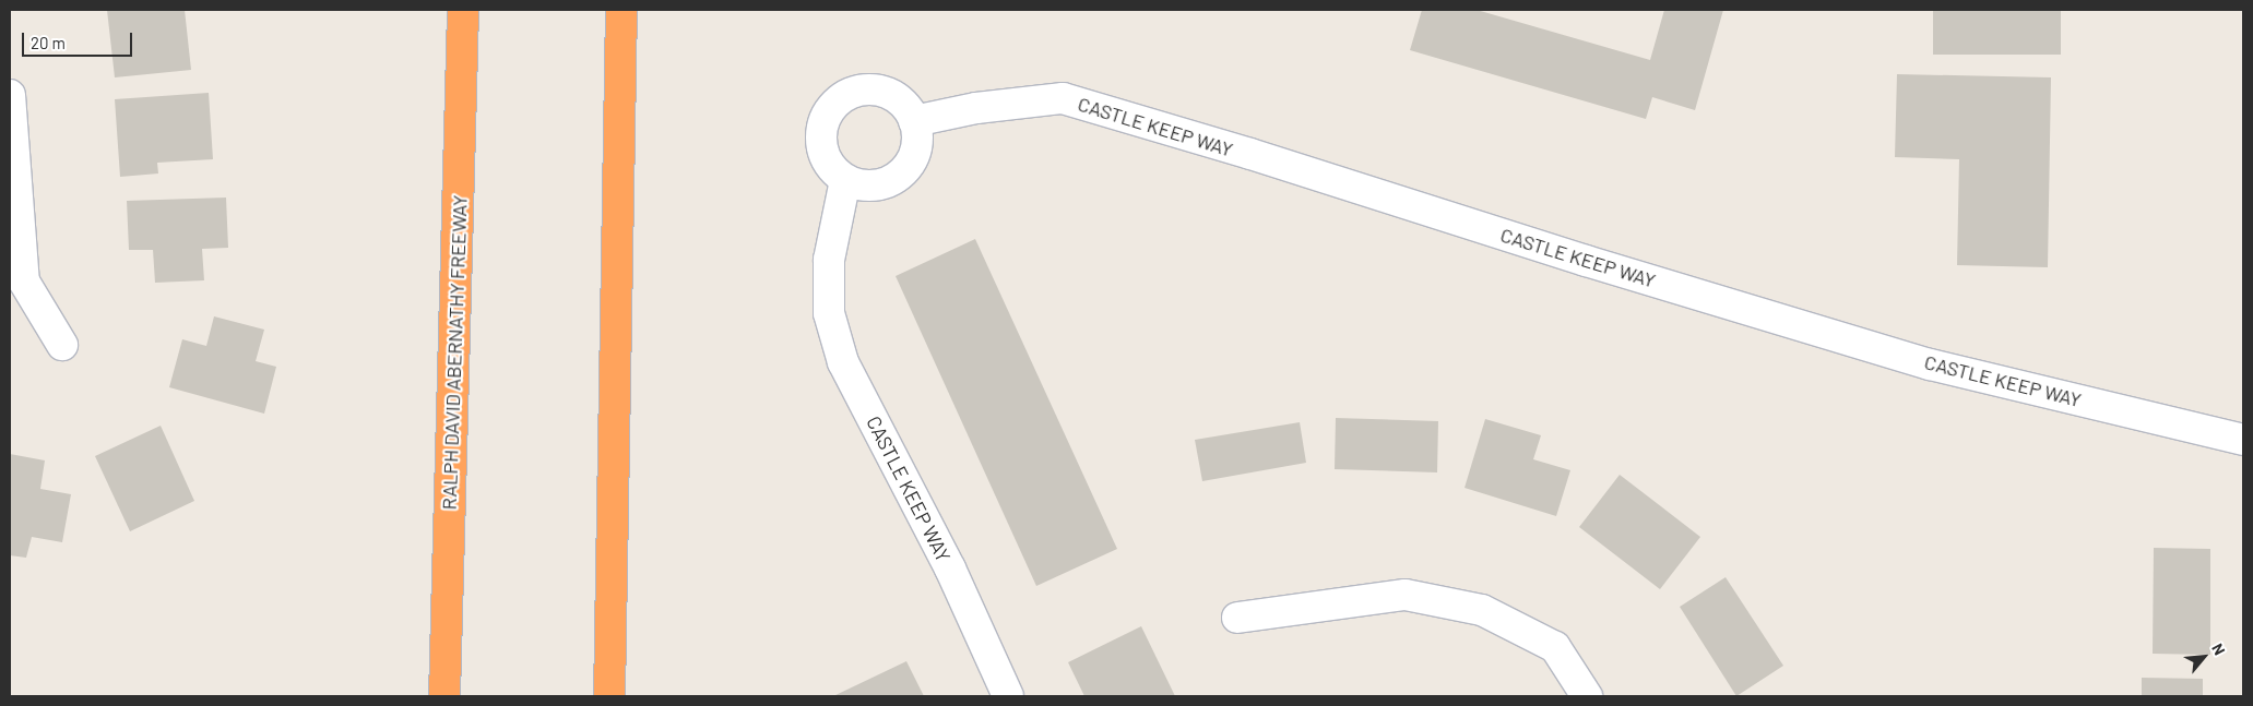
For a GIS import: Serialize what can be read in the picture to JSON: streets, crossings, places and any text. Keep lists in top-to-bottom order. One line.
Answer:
{"streets":{"highway":["RALPH DAVID ABERNATHY FREEWAY"],"street":["CASTLE KEEP WAY"]},"scale_bar":"20 m","north":"top right"}
